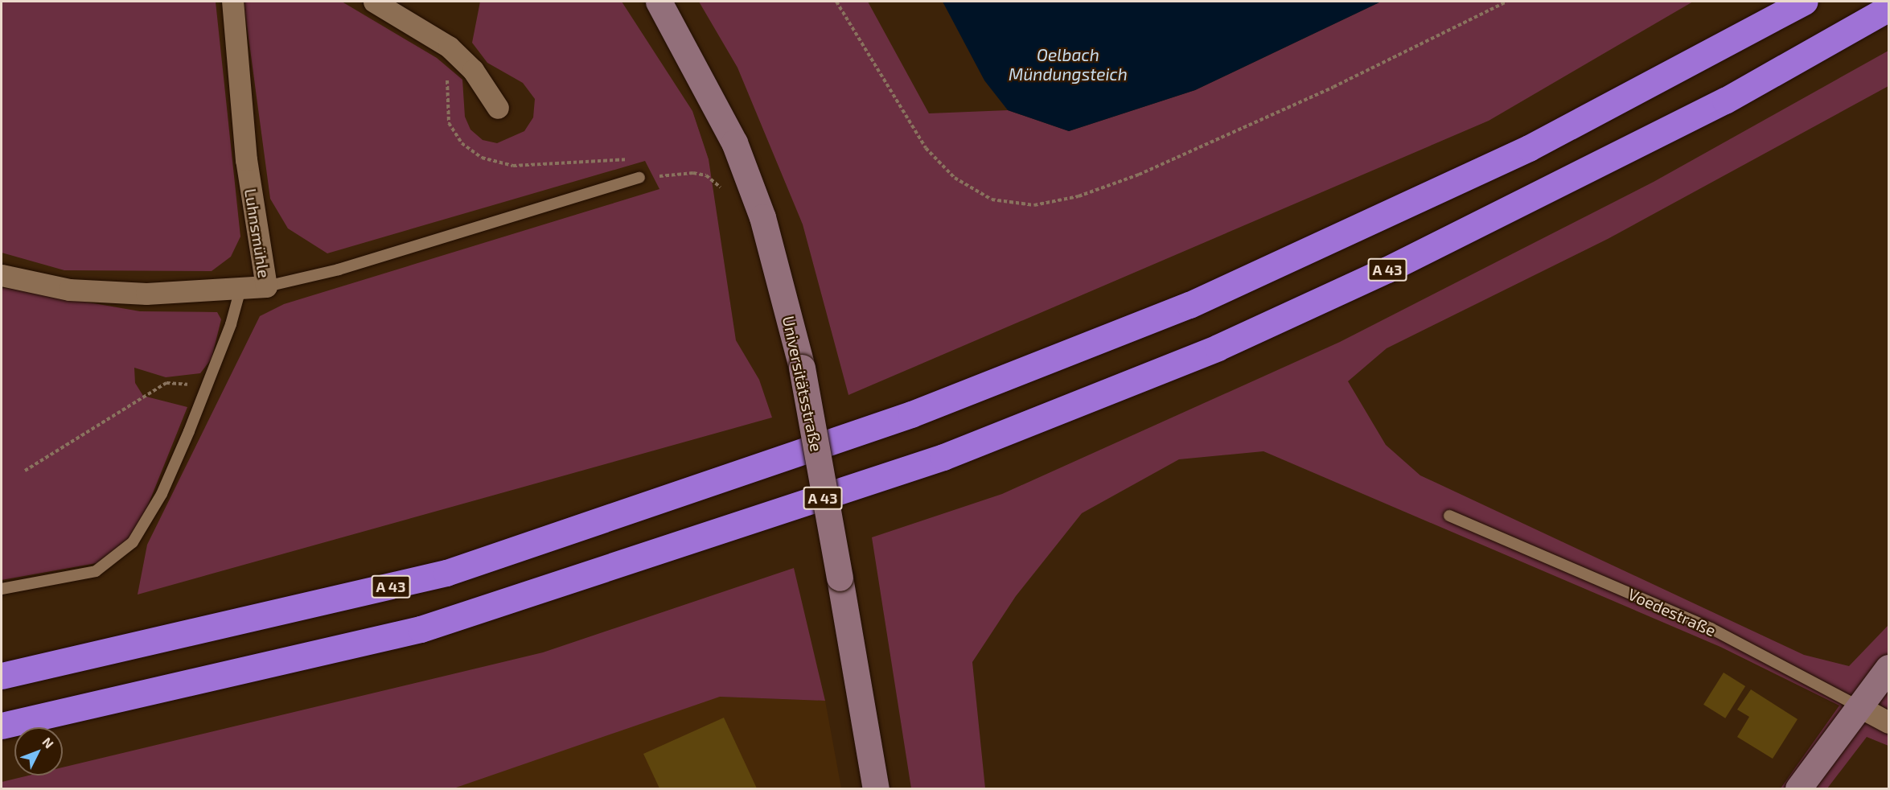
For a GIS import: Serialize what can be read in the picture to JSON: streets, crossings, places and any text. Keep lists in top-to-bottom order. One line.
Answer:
{"streets":{"highway":["A 43"],"street":["Luhnsmühle","Universitätsstraße","Voedestraße"]},"water":["Oelbach Mündungsteich"],"north":"top right"}
